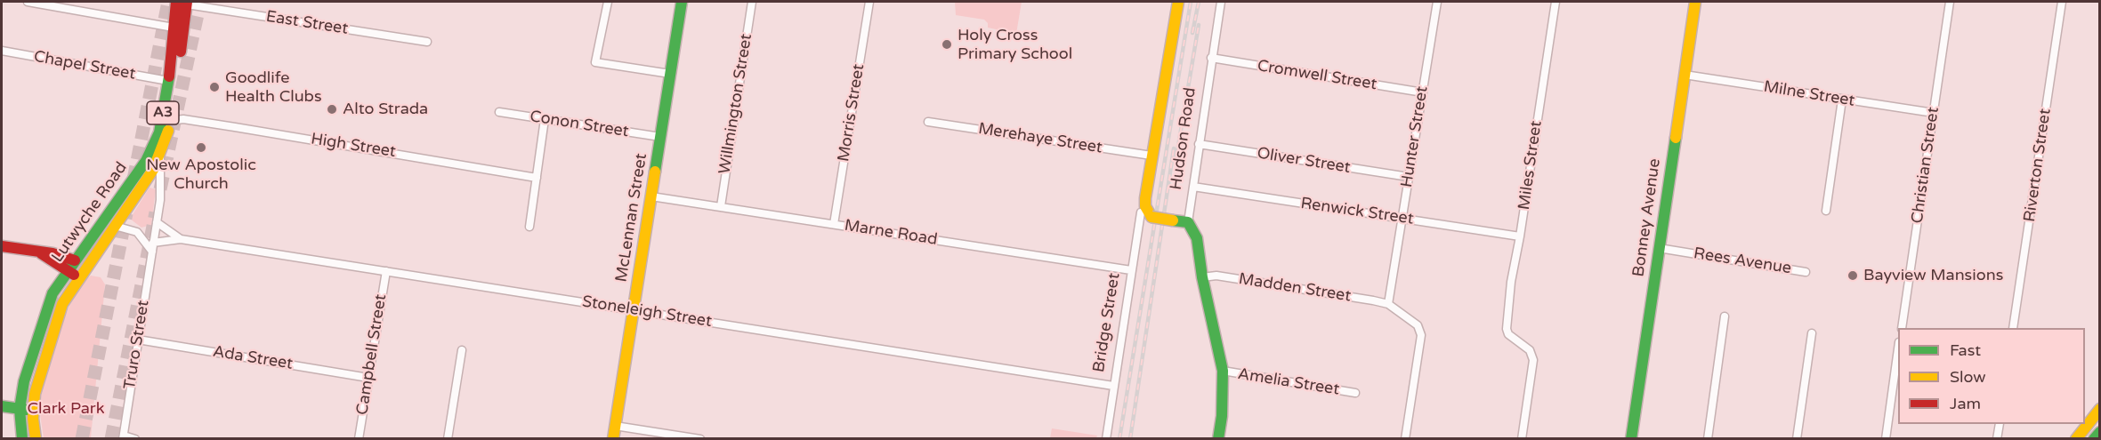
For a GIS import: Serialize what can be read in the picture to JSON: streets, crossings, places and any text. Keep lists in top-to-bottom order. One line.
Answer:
{"streets":{"main road":["A3","Lutwyche Road","McLennan Street","Bonney Avenue","Bridge Street"],"street":["East Street","Chapel Street","Cromwell Street","Milne Street","Willmington Street","Morris Street","Conon Street","Hunter Street","Merehaye Street","Hudson Road","High Street","Oliver Street","Miles Street","Christian Street","Riverton Street","Renwick Street","Marne Road","Rees Avenue","Madden Street","Stoneleigh Street","Truro Street","Campbell Street","Ada Street","Amelia Street"]},"crossings":[["East Street","Lutwyche Road"],["Chapel Street","Lutwyche Road"],["Cromwell Street","Hunter Street"],["Cromwell Street","Hudson Road"],["Milne Street","Christian Street"],["Milne Street","Bonney Avenue"],["Willmington Street","Marne Road"],["Morris Street","Marne Road"],["Conon Street","McLennan Street"],["Hunter Street","Oliver Street"],["Hunter Street","Renwick Street"],["Hunter Street","Madden Street"],["Merehaye Street","Bridge Street"],["Hudson Road","Oliver Street"],["Hudson Road","Renwick Street"],["High Street","Lutwyche Road"],["Miles Street","Renwick Street"],["Lutwyche Road","Truro Street"],["McLennan Street","Marne Road"],["McLennan Street","Stoneleigh Street"],["Bonney Avenue","Rees Avenue"],["Marne Road","Bridge Street"],["Stoneleigh Street","Bridge Street"],["Stoneleigh Street","Truro Street"],["Stoneleigh Street","Campbell Street"],["Truro Street","Ada Street"],["Campbell Street","Ada Street"]],"parks":["Clark Park"],"places":["Holy Cross Primary School","Goodlife Health Clubs","Alto Strada","New Apostolic Church","Bayview Mansions"],"legend":["Fast","Slow","Jam"]}
